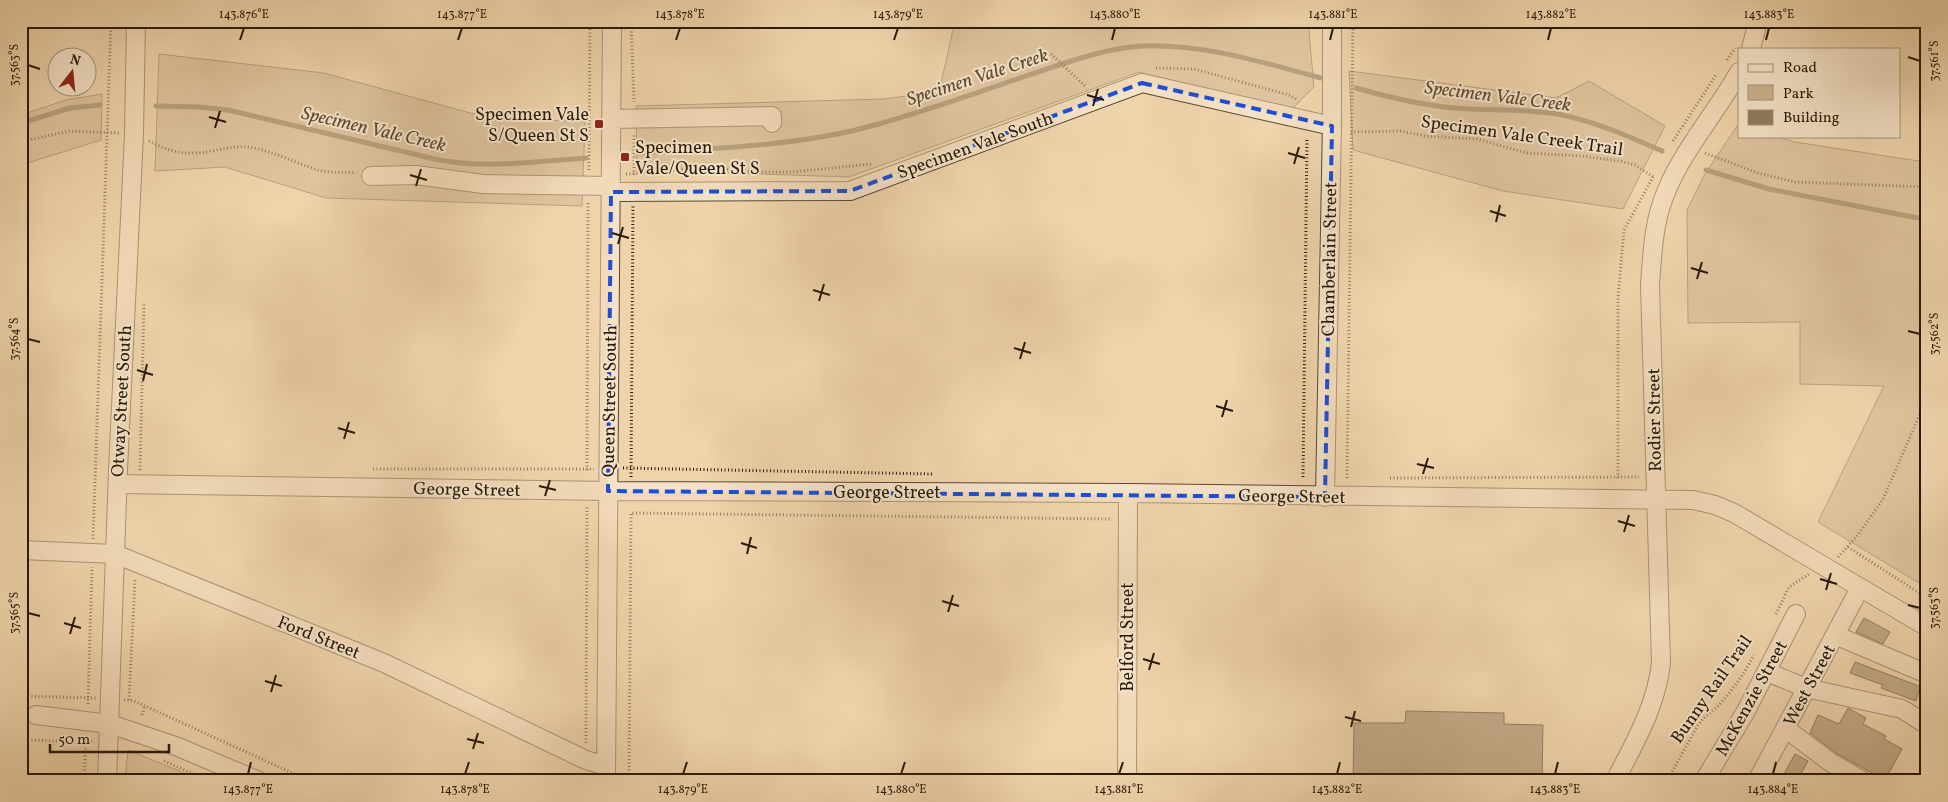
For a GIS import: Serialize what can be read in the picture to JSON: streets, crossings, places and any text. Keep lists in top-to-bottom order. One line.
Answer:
{"streets":{"street":["Specimen Vale South","Chamberlain Street","Otway Street South","Queen Street South","Rodier Street","George Street","Ford Street","Belford Street","West Street","McKenzie Street"],"path":["Specimen Vale Creek Trail","Bunny Rail Trail"]},"crossings":[["Specimen Vale Creek Trail","Rodier Street"],["Specimen Vale South","Chamberlain Street"],["Specimen Vale South","Queen Street South"],["Chamberlain Street","George Street"],["Otway Street South","George Street"],["Otway Street South","Ford Street"],["Queen Street South","George Street"],["Queen Street South","Ford Street"],["Rodier Street","George Street"],["George Street","Belford Street"],["George Street","West Street"]],"water":["Specimen Vale Creek"],"places":{"transit":["Specimen Vale S/Queen St S","Specimen Vale/Queen St S"]},"legend":["Road","Park","Building"],"scale_bar":"50 m","north":"top","coordinates":["143.876°E","143.877°E","143.878°E","143.879°E","143.880°E","143.881°E","143.882°E","143.883°E","37.561°S","37.563°S","37.562°S","37.564°S","37.565°S","143.884°E"]}
